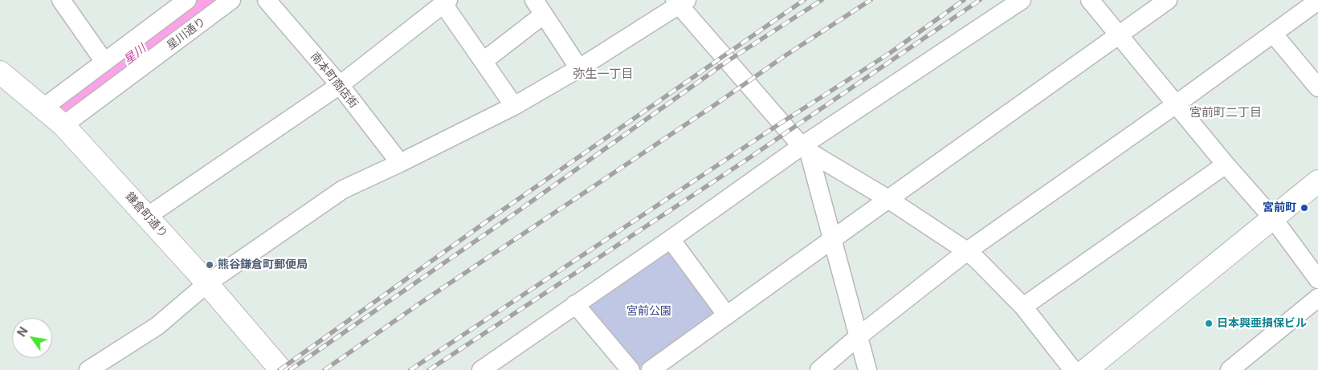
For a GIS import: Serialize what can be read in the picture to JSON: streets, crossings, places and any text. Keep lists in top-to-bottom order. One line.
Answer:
{"streets":{"street":["星川通り","南本町商店街","鎌倉町通り"]},"crossings":[["星川通り","鎌倉町通り"]],"districts":["弥生一丁目","宮前町二丁目"],"water":["星川"],"parks":["宮前公園"],"places":["宮前町","熊谷鎌倉町郵便局","日本興亜損保ビル"],"north":"top left"}
